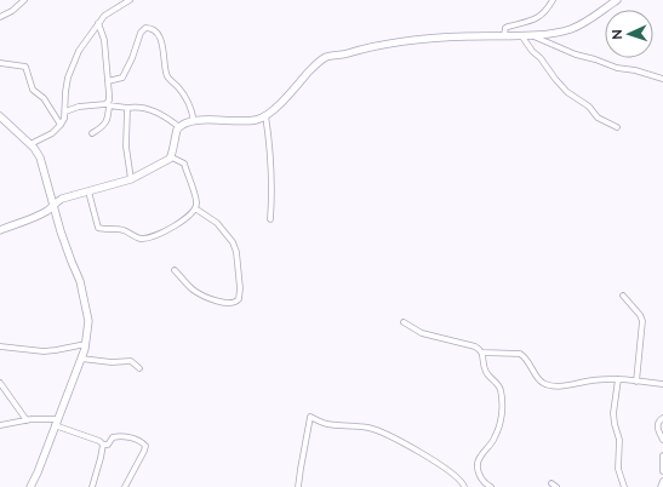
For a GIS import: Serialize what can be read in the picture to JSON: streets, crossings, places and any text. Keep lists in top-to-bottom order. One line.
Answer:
{"north":"left"}
